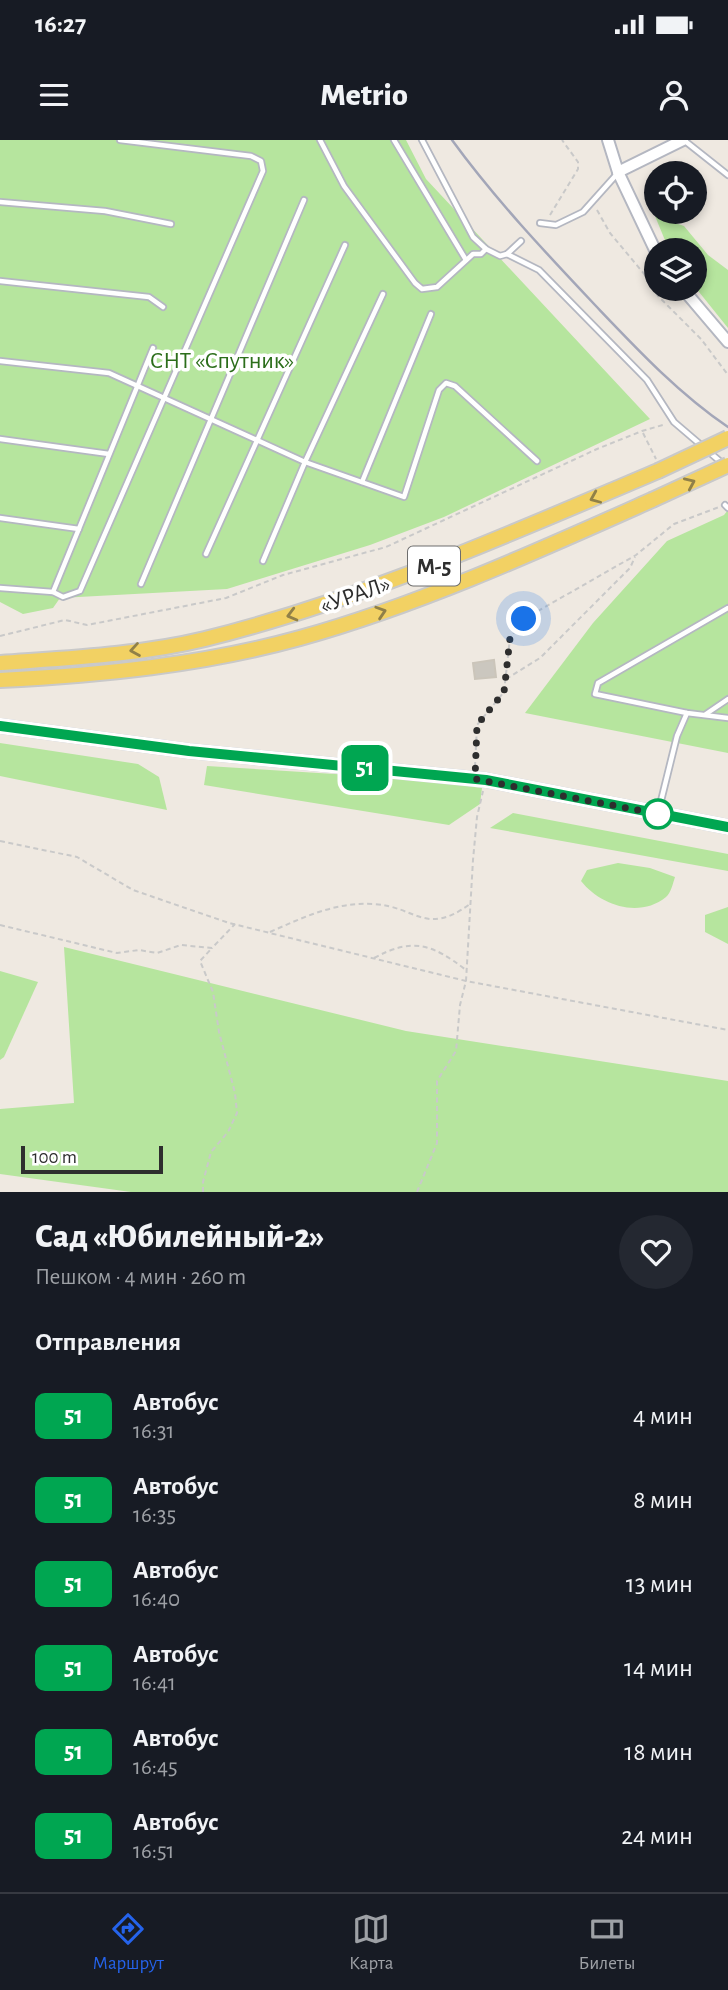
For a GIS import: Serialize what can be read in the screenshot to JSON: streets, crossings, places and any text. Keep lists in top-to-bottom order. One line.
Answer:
{"streets":{"main road":["М-5","«УРАЛ»"]},"parks":["СНТ «Спутник»"],"lines":["bus line 51"],"scale_bar":"100 m","page":{"status":"16:27","header":"Metrio","on_map":"51","scale":"100 m","heading":[["Сад «Юбилейный-2»","Пешком · 4 мин · 260 m"],"Отправления"],"list":[{"mark":"51","name":"Автобус","note":"16:31","value":"4 мин"},{"mark":"51","name":"Автобус","note":"16:35","value":"8 мин"},{"mark":"51","name":"Автобус","note":"16:40","value":"13 мин"},{"mark":"51","name":"Автобус","note":"16:41","value":"14 мин"},{"mark":"51","name":"Автобус","note":"16:45","value":"18 мин"},{"mark":"51","name":"Автобус","note":"16:51","value":"24 мин"}],"tabs":["Маршрут","Карта","Билеты"]}}
